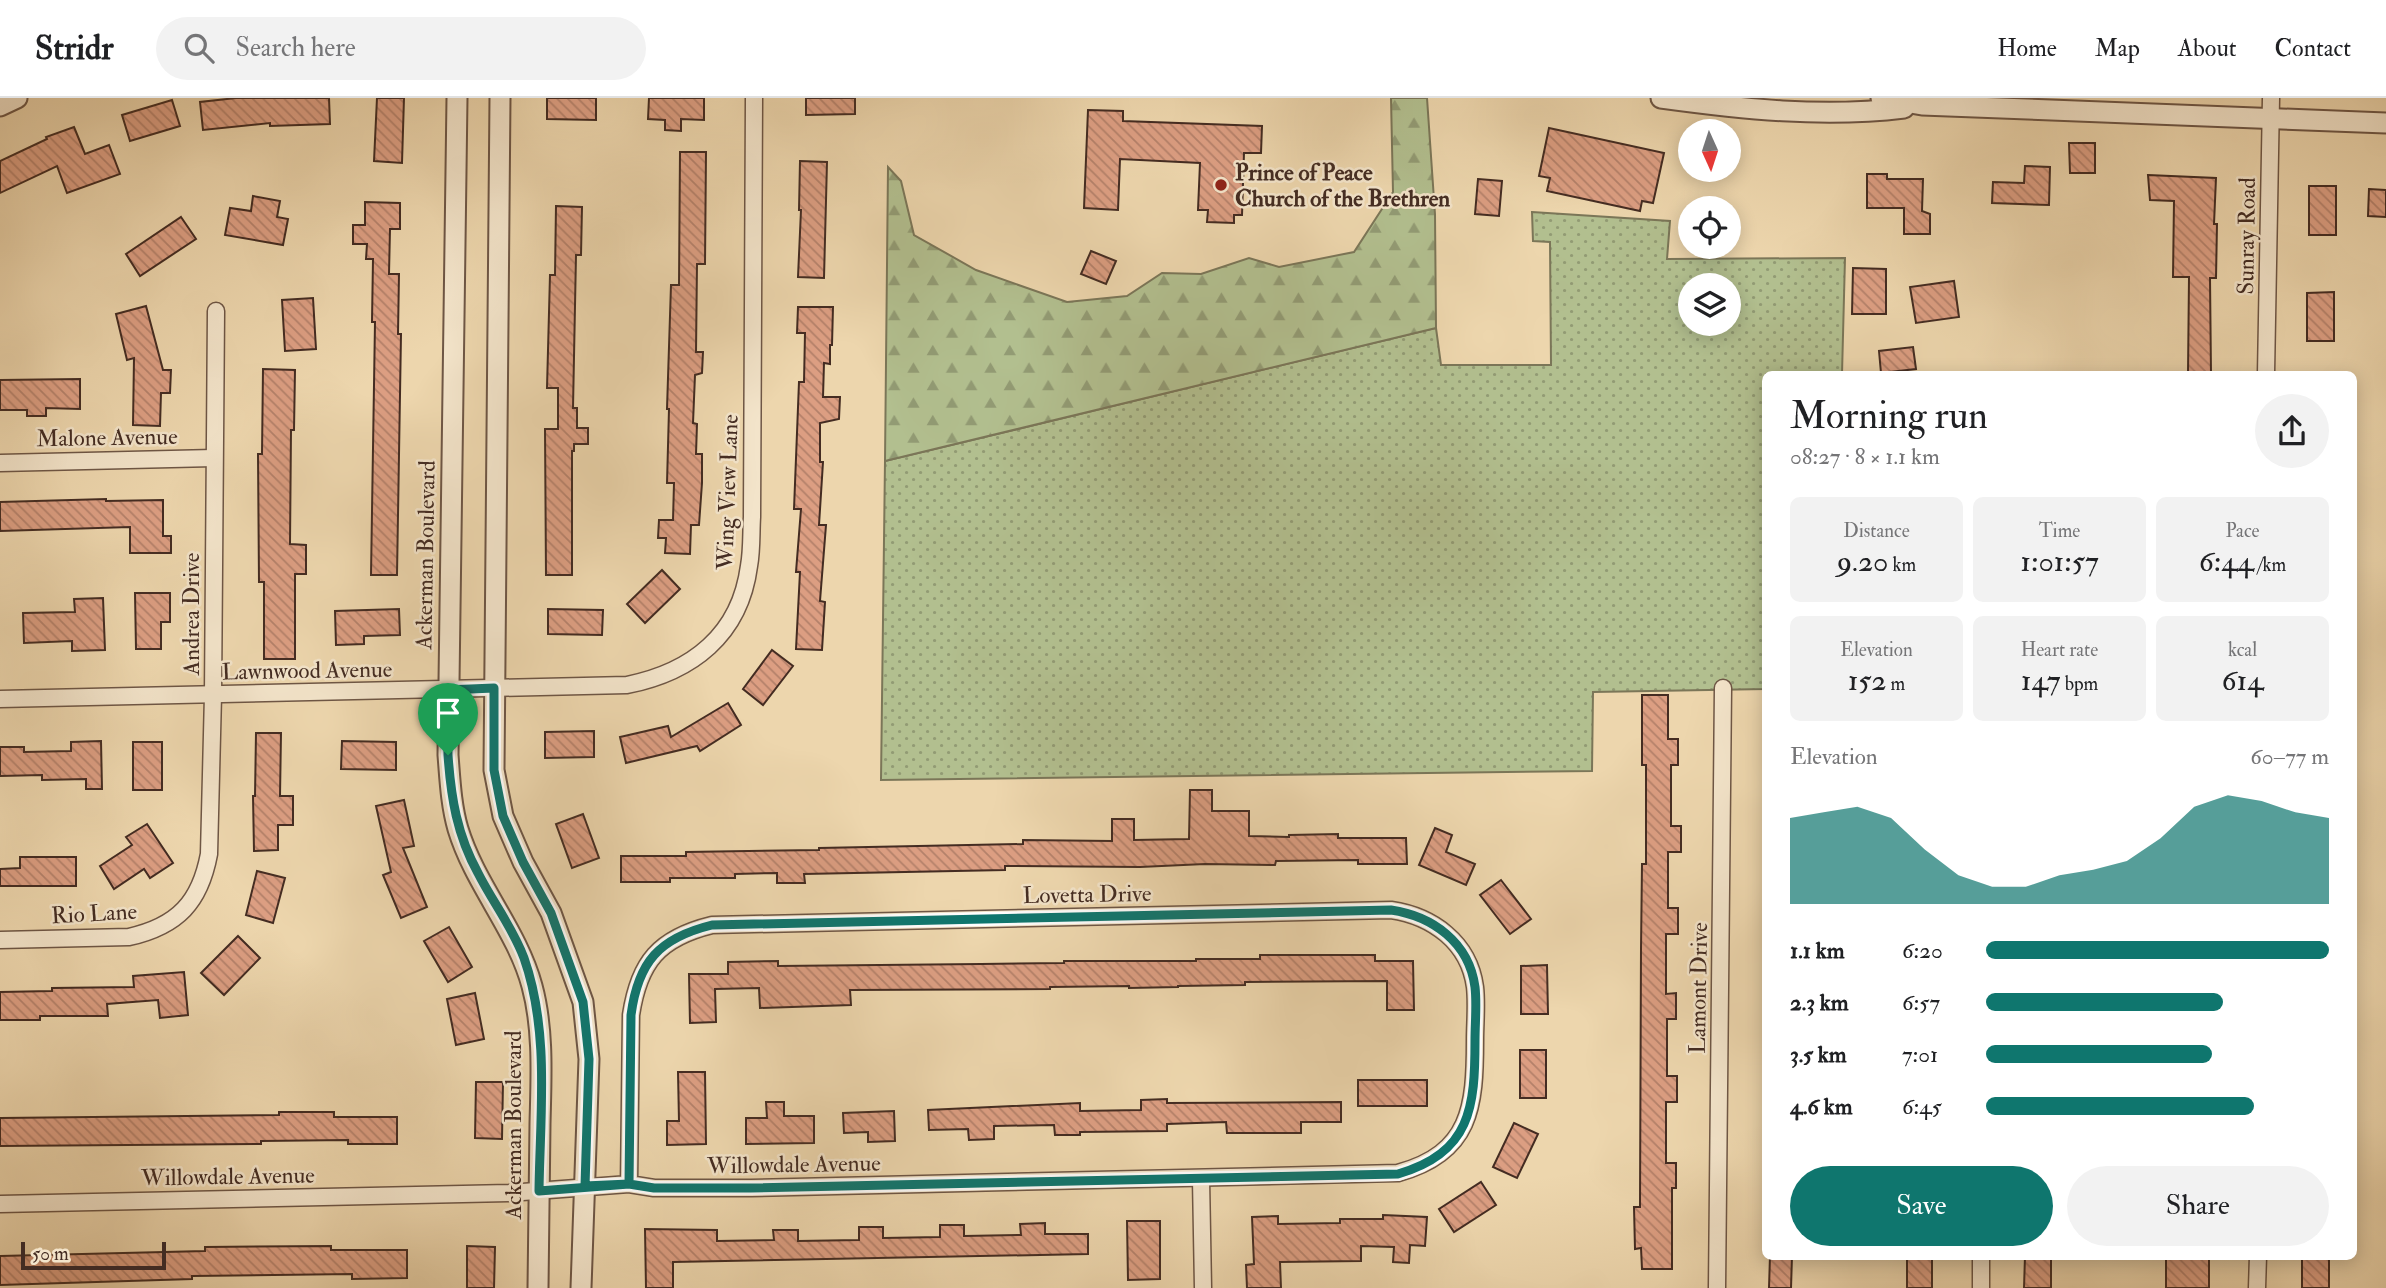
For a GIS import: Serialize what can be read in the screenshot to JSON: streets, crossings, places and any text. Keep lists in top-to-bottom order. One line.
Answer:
{"streets":{"street":["Sunray Road","Malone Avenue","Wing View Lane","Ackerman Boulevard","Andrea Drive","Lawnwood Avenue","Lovetta Drive","Rio Lane","Lamont Drive","Willowdale Avenue"]},"crossings":[["Malone Avenue","Andrea Drive"],["Wing View Lane","Ackerman Boulevard"],["Wing View Lane","Lawnwood Avenue"],["Ackerman Boulevard","Lawnwood Avenue"],["Ackerman Boulevard","Willowdale Avenue"],["Andrea Drive","Lawnwood Avenue"],["Andrea Drive","Rio Lane"],["Lovetta Drive","Willowdale Avenue"]],"places":["Prince of Peace Church of the Brethren"],"scale_bar":"50 m","north":"bottom","page":{"header":"Stridr","search":"Search here","nav":["Home","Map","About","Contact"],"heading":["Morning run","08:27 · 8 × 1.1 km"],"stats":[["Distance","9.20 km"],["Time","1:01:57"],["Pace","6:44 /km"],["Elevation","152 m"],["Heart rate","147 bpm"],["kcal","614"]],"chart":["Elevation","60–77 m"],"list":[{"name":"1.1 km","note":"6:20"},{"name":"2.3 km","note":"6:57"},{"name":"3.5 km","note":"7:01"},{"name":"4.6 km","note":"6:45"}],"buttons":["Save","Share"],"scale":"50 m"}}
